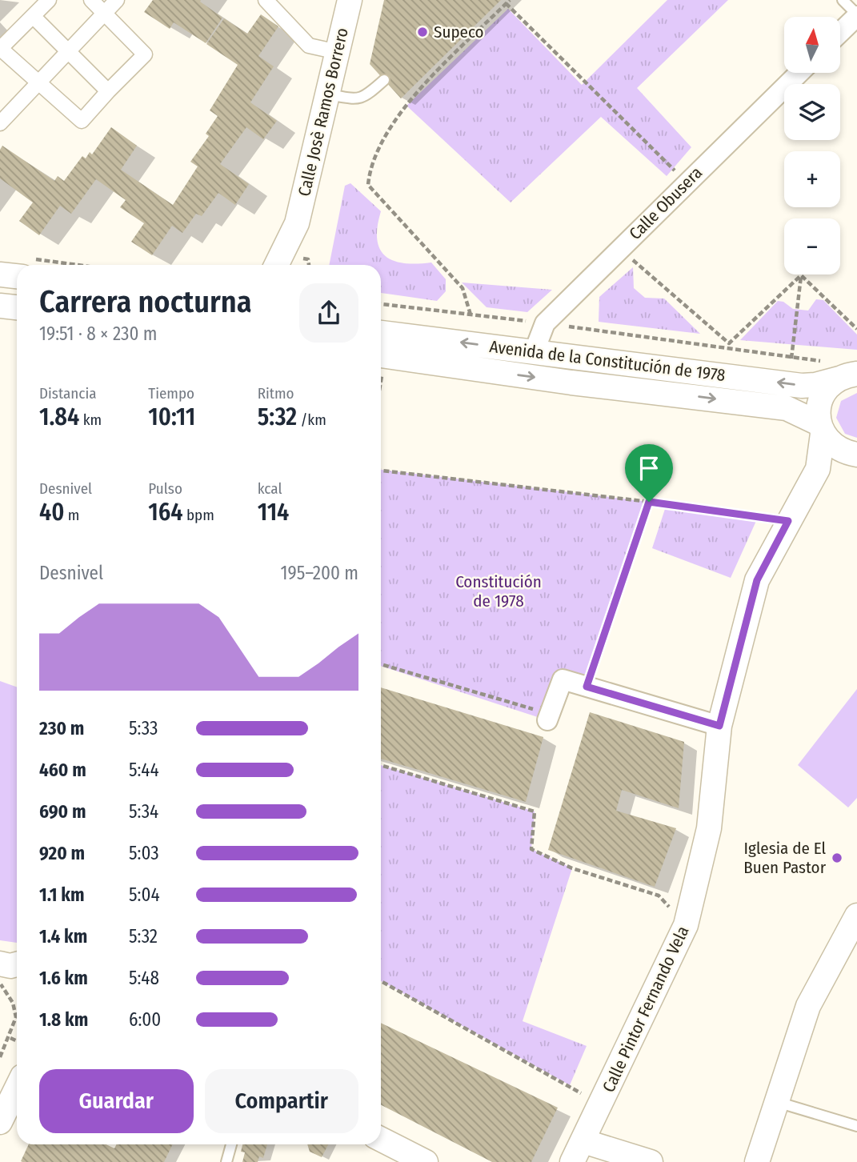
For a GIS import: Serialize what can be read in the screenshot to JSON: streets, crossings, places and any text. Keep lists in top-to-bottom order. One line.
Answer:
{"streets":{"street":["Calle Josè Ramos Borrero","Calle Obusera","Avenida de la Constitución de 1978","Calle Pintor Fernando Vela"]},"crossings":[["Calle Obusera","Avenida de la Constitución de 1978"],["Avenida de la Constitución de 1978","Calle Pintor Fernando Vela"]],"parks":["Constitución de 1978"],"places":["Supeco","Iglesia de El Buen Pastor"],"north":"top","page":{"map_buttons":["+","−"],"heading":["Carrera nocturna","19:51 · 8 × 230 m"],"stats":[["Distancia","1.84 km"],["Tiempo","10:11"],["Ritmo","5:32 /km"],["Desnivel","40 m"],["Pulso","164 bpm"],["kcal","114"]],"chart":["Desnivel","195–200 m"],"list":[{"name":"230 m","note":"5:33"},{"name":"460 m","note":"5:44"},{"name":"690 m","note":"5:34"},{"name":"920 m","note":"5:03"},{"name":"1.1 km","note":"5:04"},{"name":"1.4 km","note":"5:32"},{"name":"1.6 km","note":"5:48"},{"name":"1.8 km","note":"6:00"}],"buttons":["Guardar","Compartir"]}}
